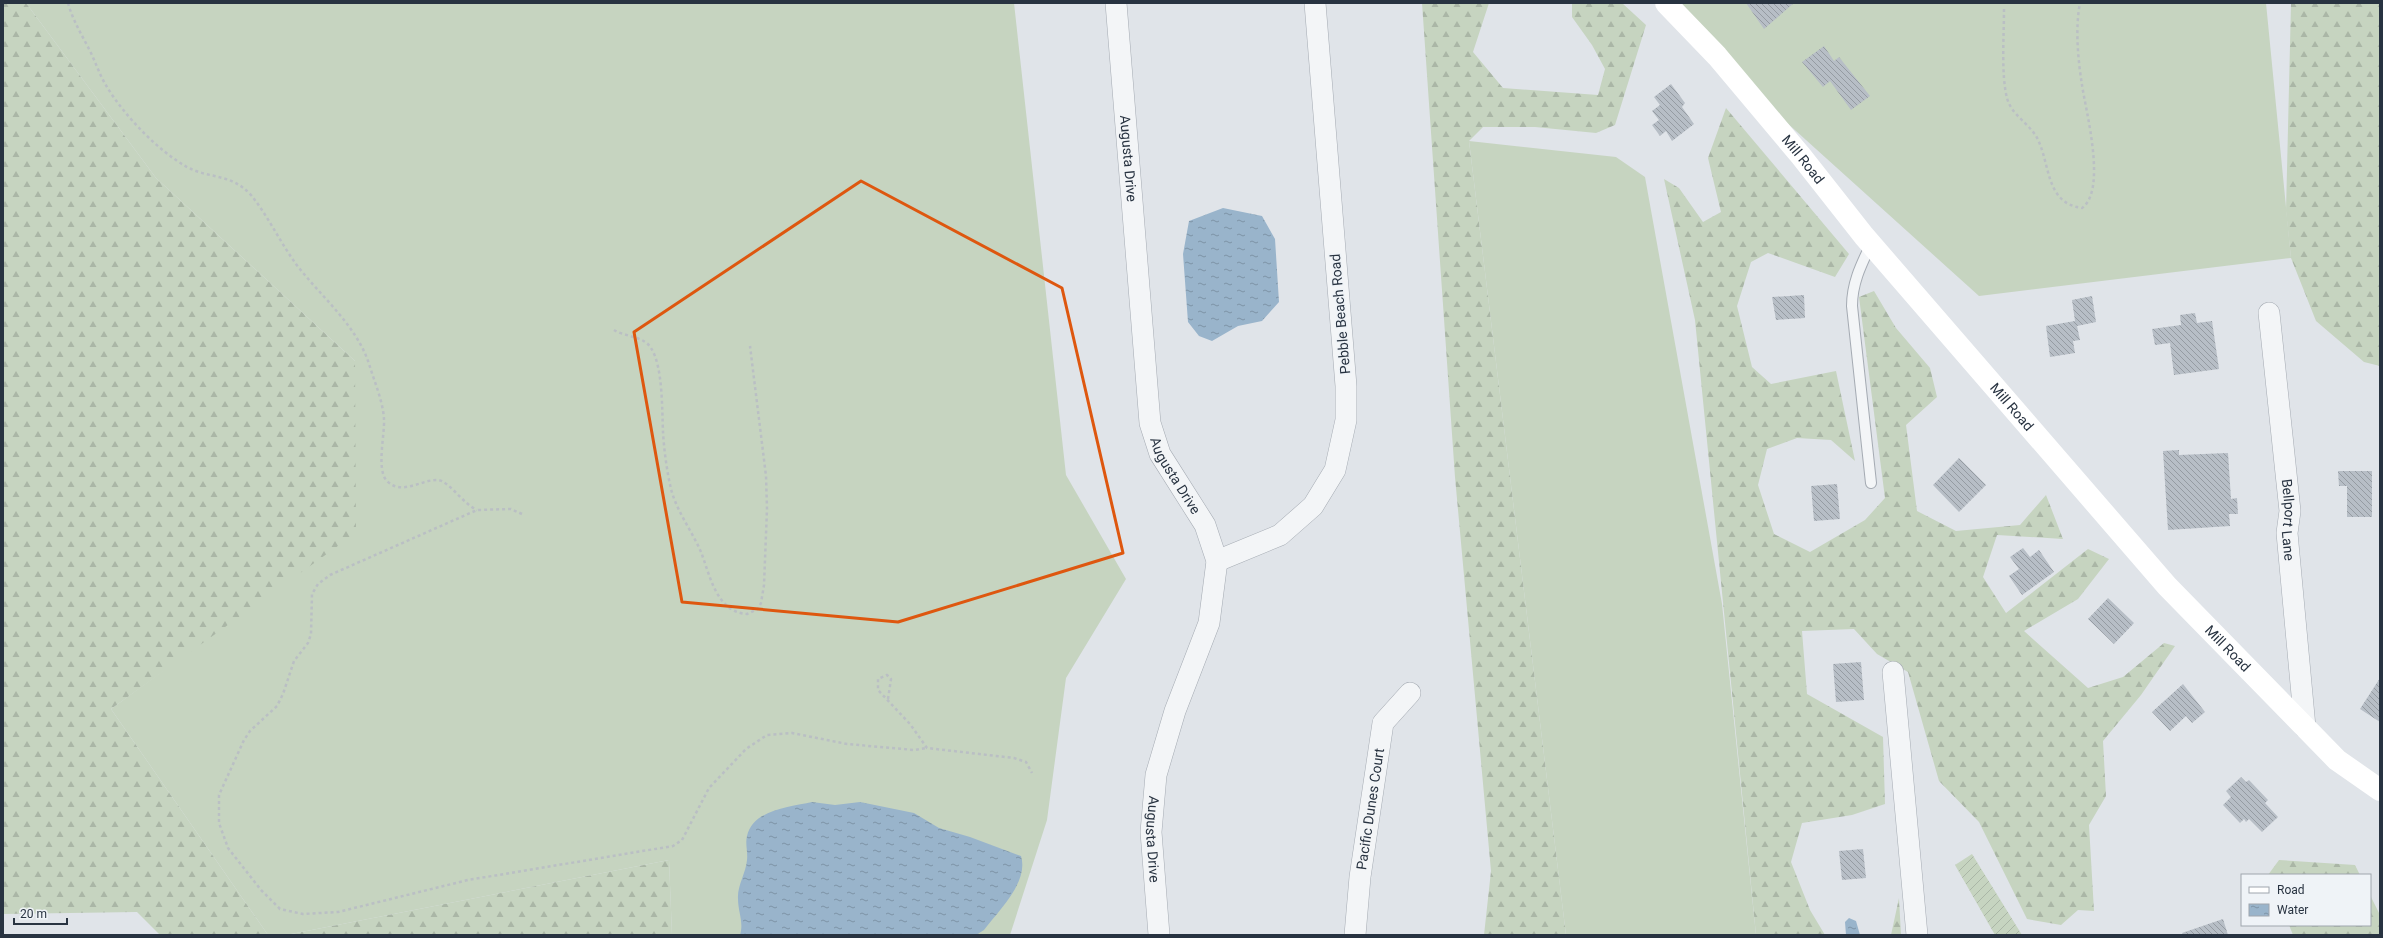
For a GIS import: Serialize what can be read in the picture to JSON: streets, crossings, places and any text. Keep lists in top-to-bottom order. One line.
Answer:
{"streets":{"main road":["Mill Road"],"street":["Augusta Drive","Pebble Beach Road","Bellport Lane","Pacific Dunes Court"]},"crossings":[["Augusta Drive","Pebble Beach Road"],["Mill Road","Bellport Lane"]],"legend":["Road","Water"],"scale_bar":"20 m"}
